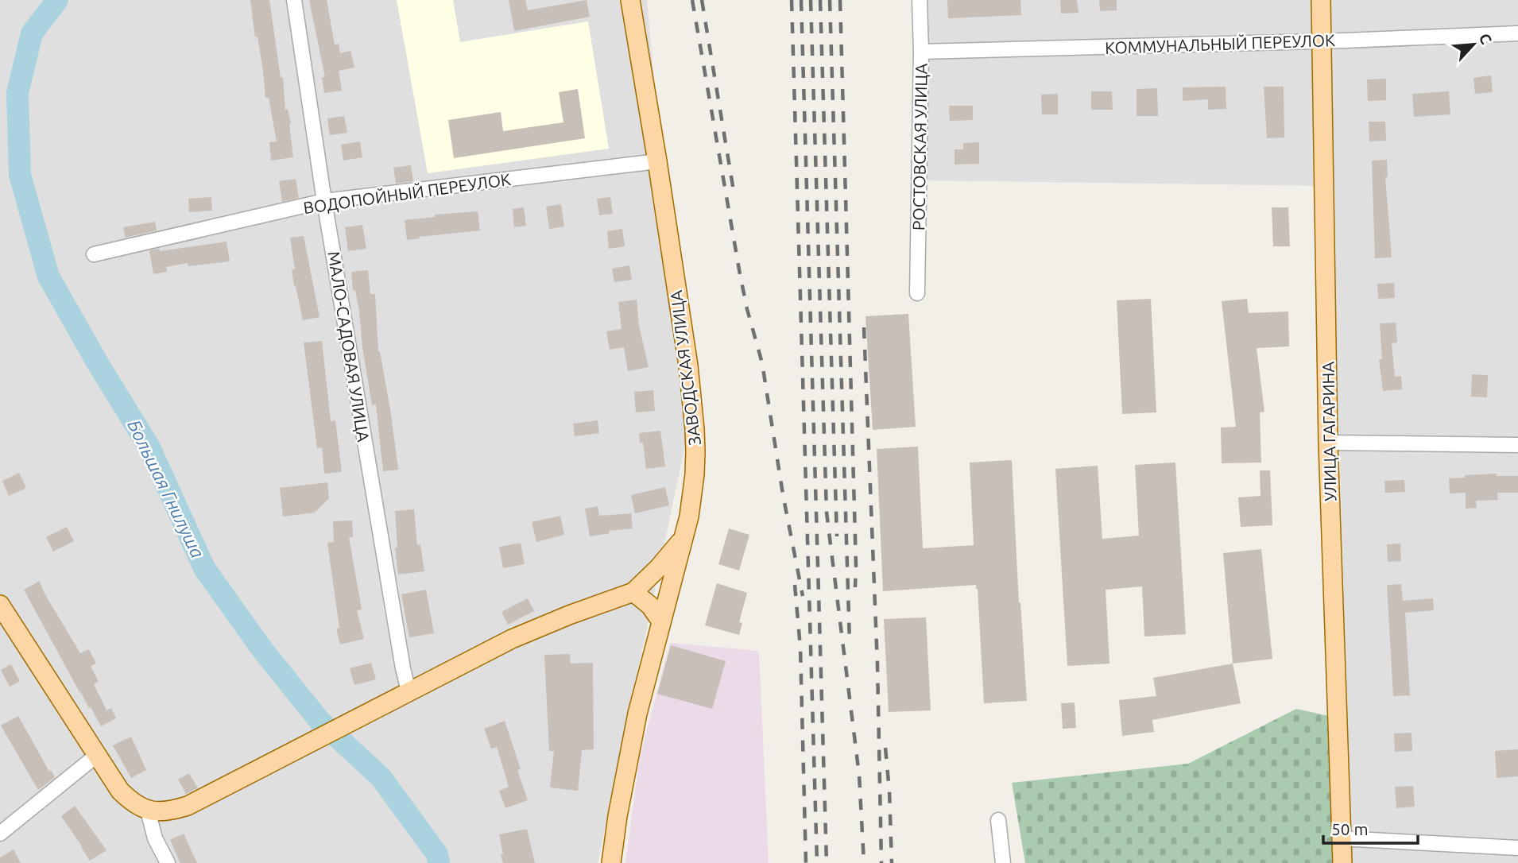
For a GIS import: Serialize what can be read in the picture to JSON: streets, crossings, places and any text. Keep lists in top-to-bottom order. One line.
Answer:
{"streets":{"main road":["ЗАВОДСКАЯ УЛИЦА","УЛИЦА ГАГАРИНА"],"street":["КОММУНАЛЬНЫЙ ПЕРЕУЛОК","РОСТОВСКАЯ УЛИЦА","ВОДОПОЙНЫЙ ПЕРЕУЛОК","МАЛО-САДОВАЯ УЛИЦА"]},"crossings":[["КОММУНАЛЬНЫЙ ПЕРЕУЛОК","РОСТОВСКАЯ УЛИЦА"],["КОММУНАЛЬНЫЙ ПЕРЕУЛОК","УЛИЦА ГАГАРИНА"],["ВОДОПОЙНЫЙ ПЕРЕУЛОК","МАЛО-САДОВАЯ УЛИЦА"],["ВОДОПОЙНЫЙ ПЕРЕУЛОК","ЗАВОДСКАЯ УЛИЦА"]],"water":["Большая Гнилуша"],"scale_bar":"50 m","north":"top right"}
